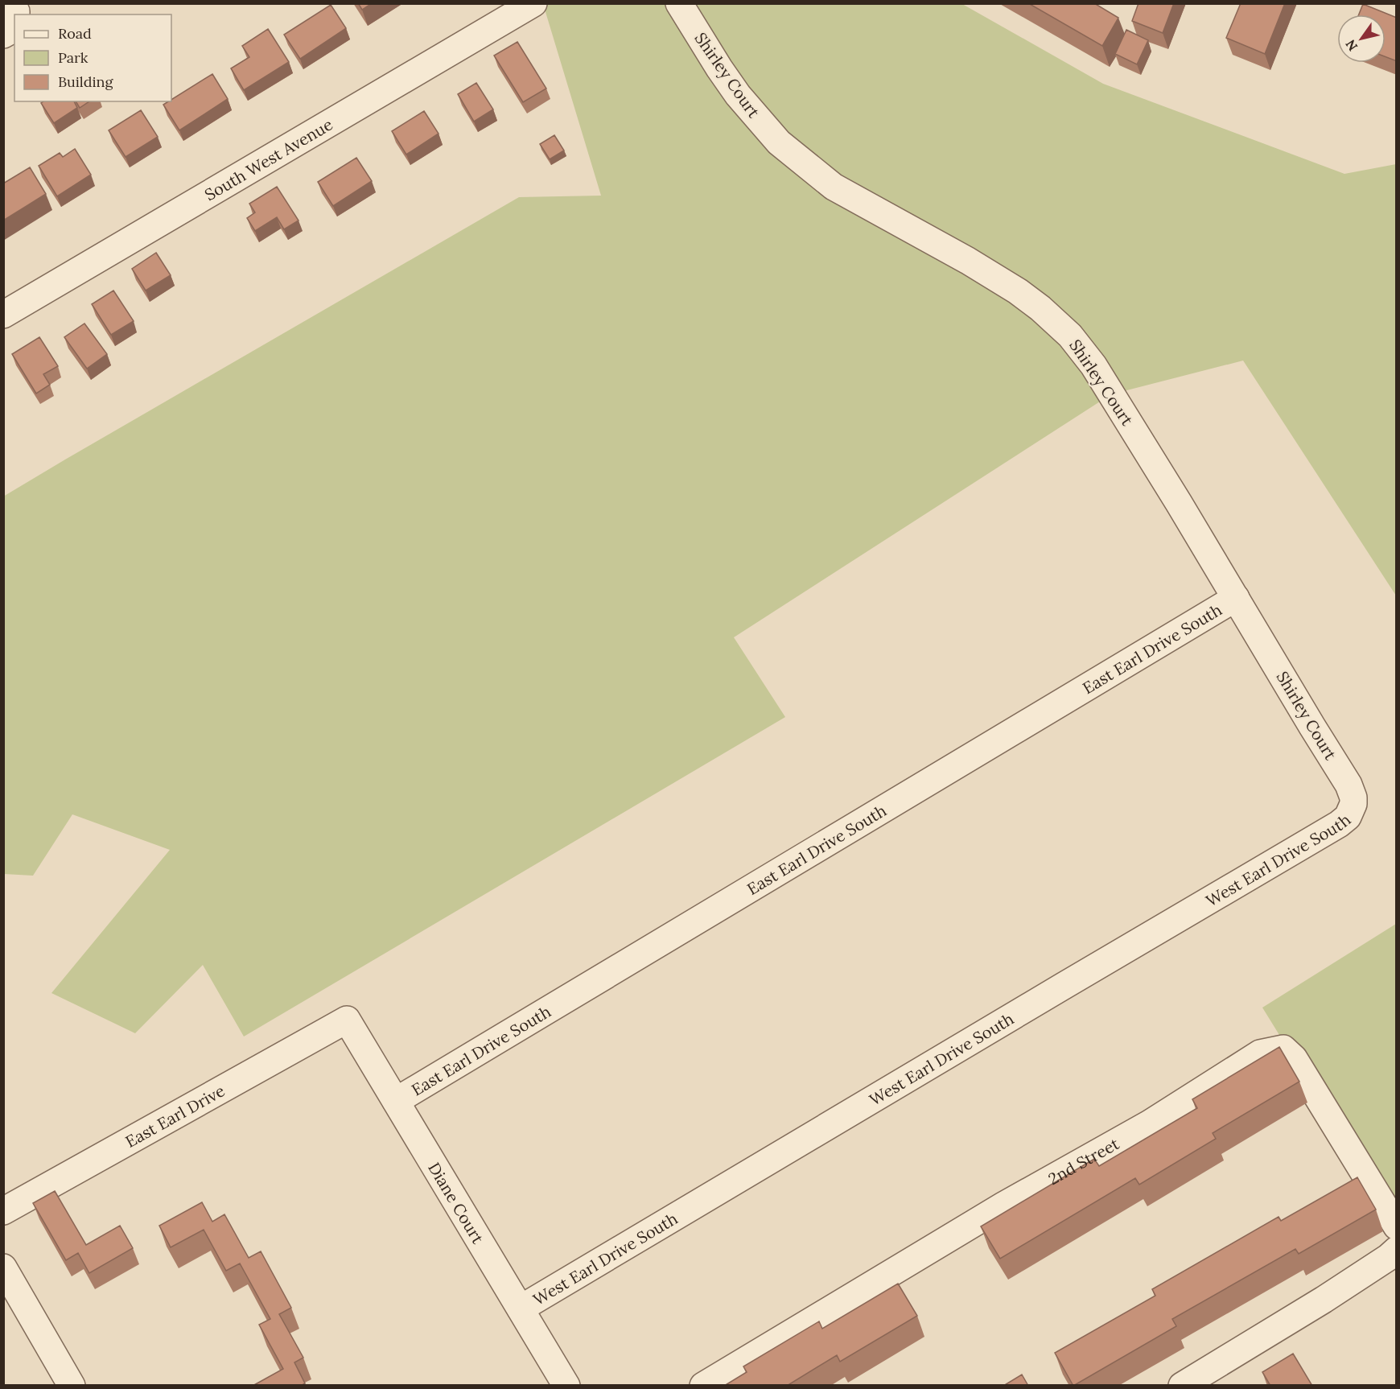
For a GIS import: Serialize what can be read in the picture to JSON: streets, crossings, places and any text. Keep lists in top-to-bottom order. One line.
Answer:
{"streets":{"street":["Shirley Court","South West Avenue","East Earl Drive South","West Earl Drive South","East Earl Drive","2nd Street","Diane Court"]},"crossings":[["Shirley Court","East Earl Drive South"],["Shirley Court","West Earl Drive South"],["East Earl Drive South","Diane Court"],["West Earl Drive South","Diane Court"],["East Earl Drive","Diane Court"]],"legend":["Road","Park","Building"],"north":"bottom left"}
